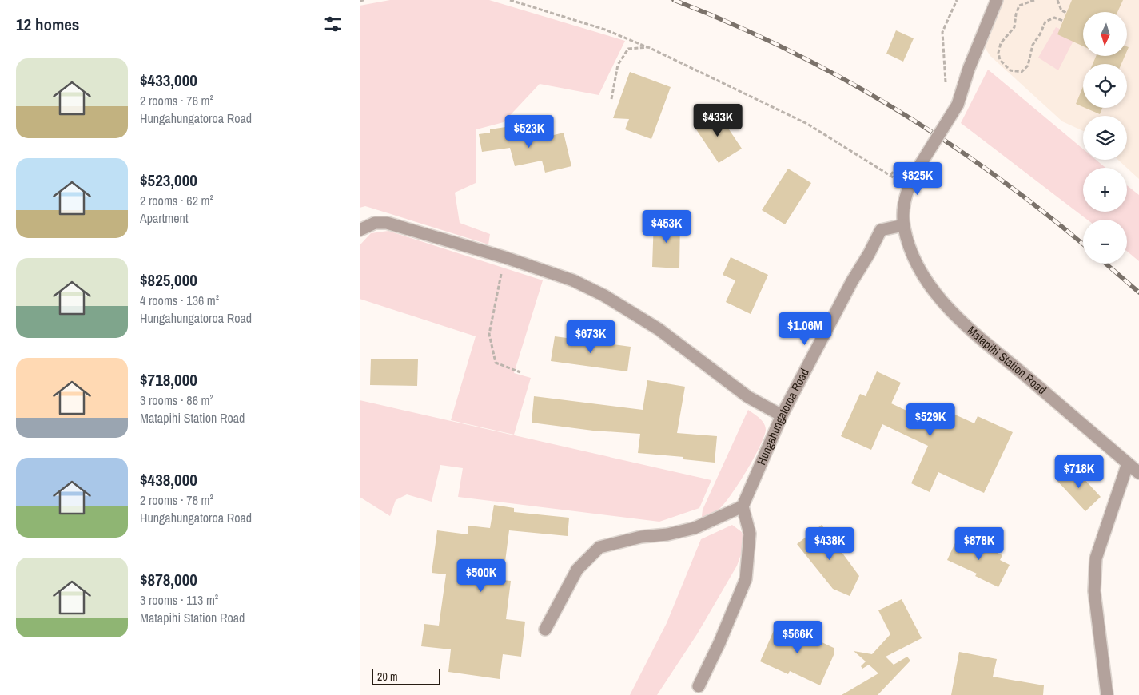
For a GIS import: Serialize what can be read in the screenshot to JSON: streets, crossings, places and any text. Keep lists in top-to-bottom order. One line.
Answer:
{"streets":{"street":["Matapihi Station Road","Hungahungatoroa Road"]},"crossings":[["Matapihi Station Road","Hungahungatoroa Road"]],"scale_bar":"20 m","north":"bottom","page":{"heading":"12 homes","map_buttons":["+","−"],"list":[{"name":"$433,000","note":"2 rooms · 76 m² · Hungahungatoroa Road"},{"name":"$523,000","note":"2 rooms · 62 m² · Apartment"},{"name":"$825,000","note":"4 rooms · 136 m² · Hungahungatoroa Road"},{"name":"$718,000","note":"3 rooms · 86 m² · Matapihi Station Road"},{"name":"$438,000","note":"2 rooms · 78 m² · Hungahungatoroa Road"},{"name":"$878,000","note":"3 rooms · 113 m² · Matapihi Station Road"}],"price":["$433K","$523K","$825K","$453K","$1.06M","$673K","$529K","$718K","$438K","$878K","$500K","$566K"],"scale":"20 m"}}
